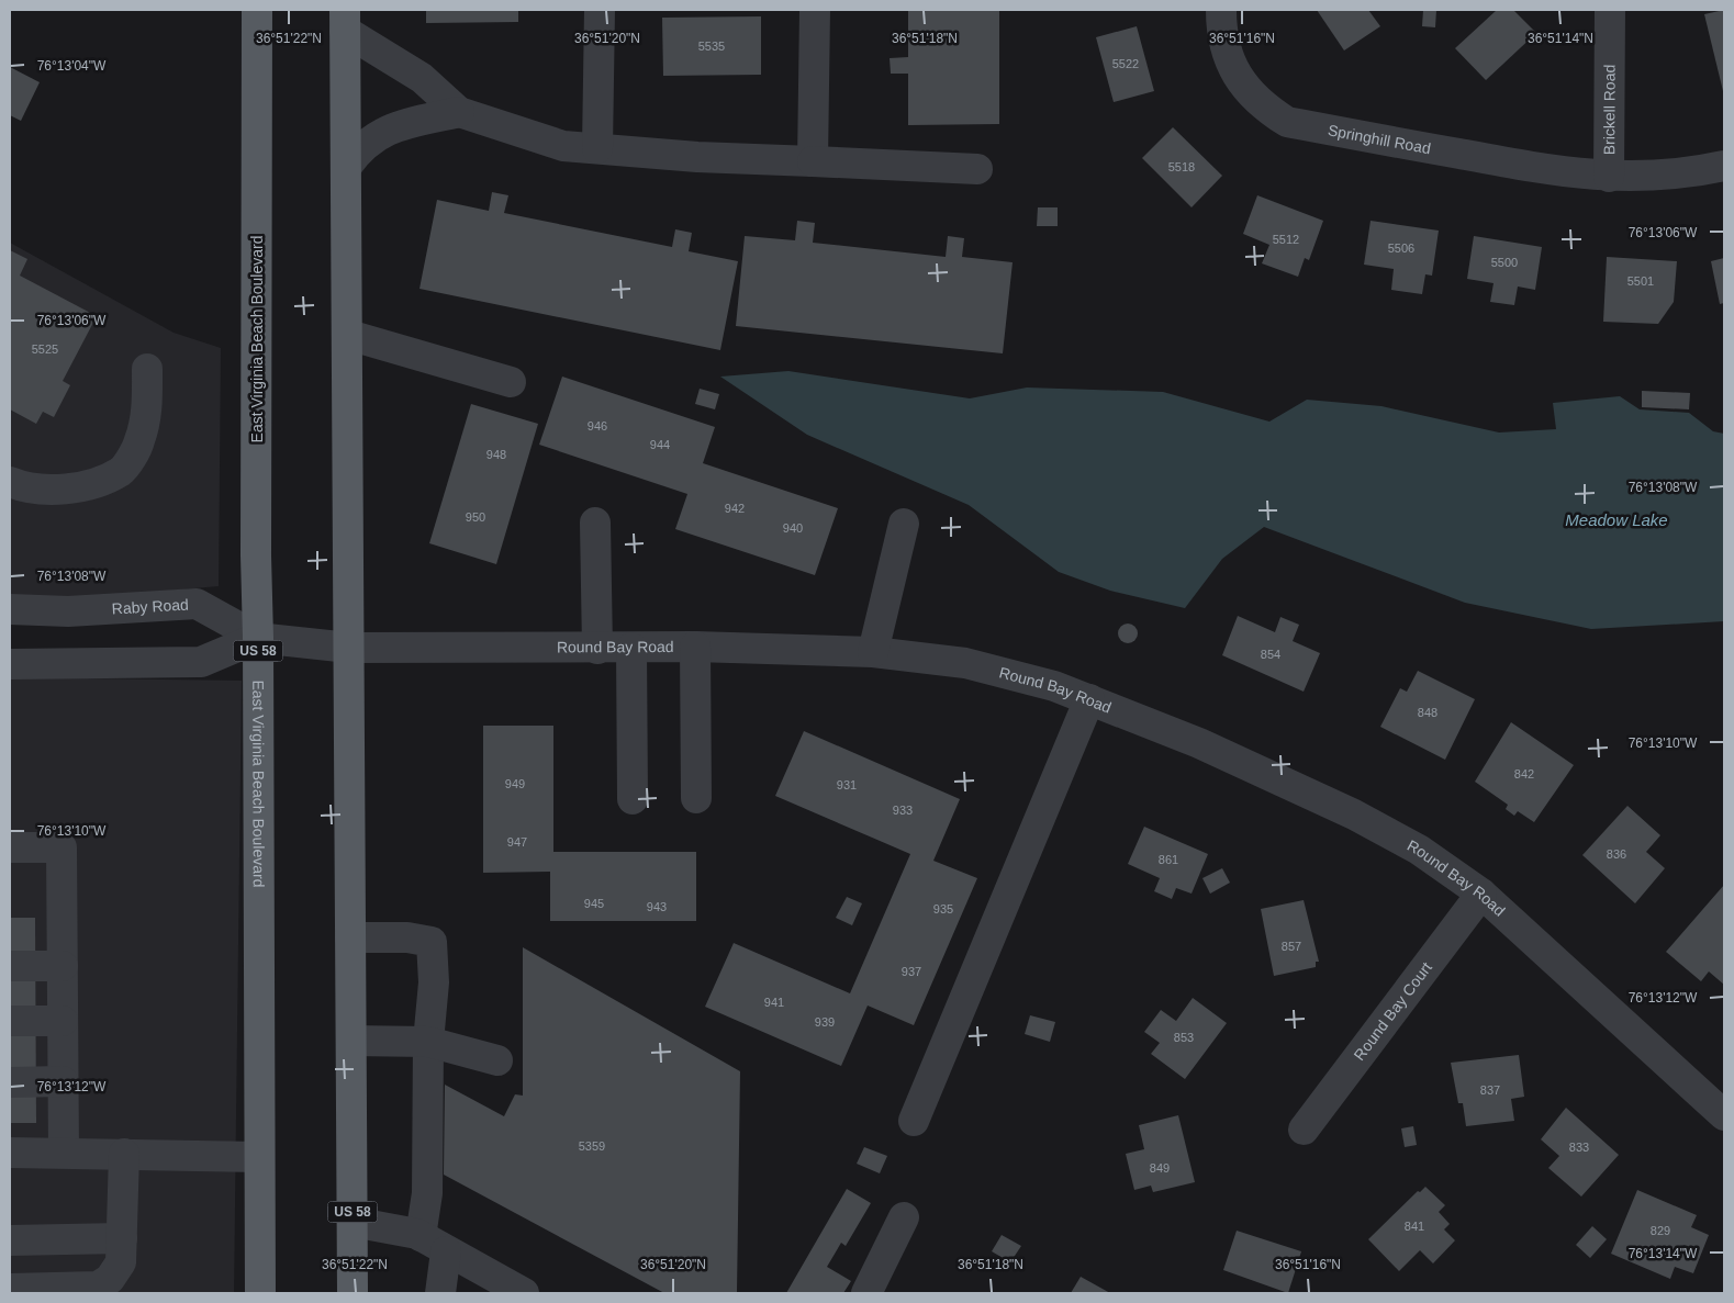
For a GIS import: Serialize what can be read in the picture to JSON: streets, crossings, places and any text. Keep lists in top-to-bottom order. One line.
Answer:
{"streets":{"main road":["East Virginia Beach Boulevard","US 58"],"street":["Brickell Road","Springhill Road","Raby Road","Round Bay Road","Round Bay Court"]},"crossings":[["Brickell Road","Springhill Road"],["East Virginia Beach Boulevard","Raby Road"],["East Virginia Beach Boulevard","Round Bay Road"],["Raby Road","Round Bay Road"],["Round Bay Road","US 58"],["Round Bay Road","Round Bay Court"]],"water":["Meadow Lake"],"house_numbers":["5535","5522","5518","5512","5506","5500","5501","5525","946","944","948","942","950","940","854","848","842","949","931","933","947","836","861","945","943","935","857","937","941","939","853","837","5359","833","849","841","829"],"coordinates":["36°51'22\"N","36°51'20\"N","36°51'18\"N","36°51'16\"N","36°51'14\"N","76°13'04\"W","76°13'06\"W","76°13'08\"W","76°13'10\"W","76°13'12\"W","76°13'14\"W"]}
